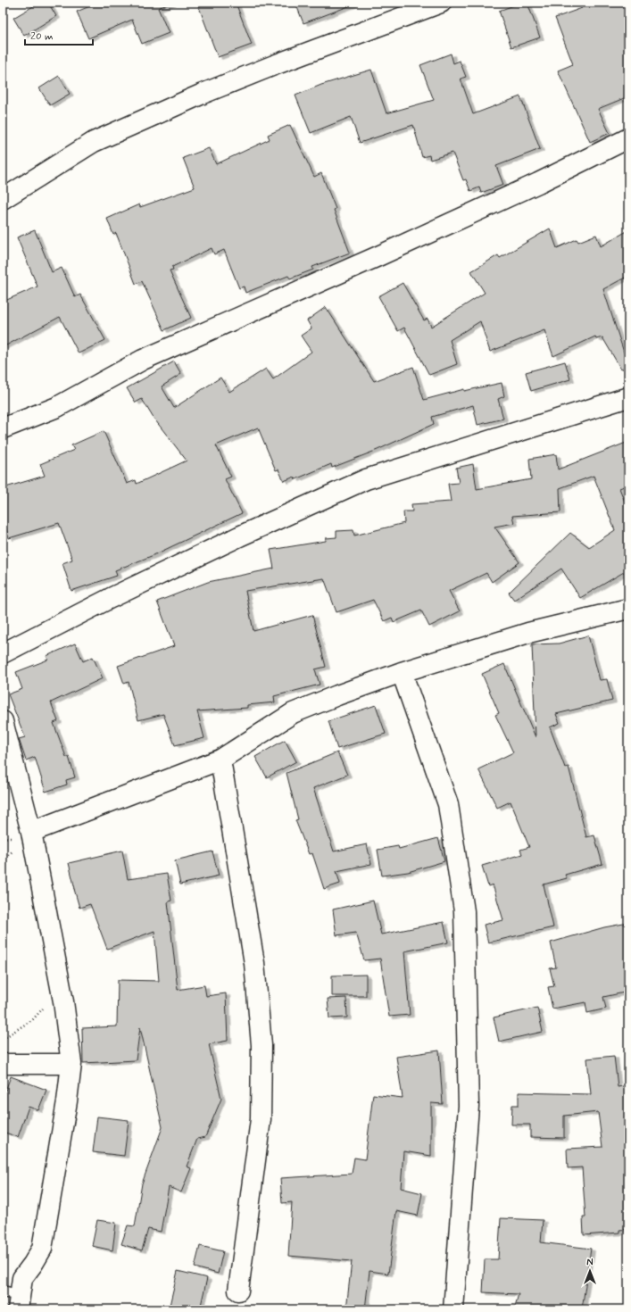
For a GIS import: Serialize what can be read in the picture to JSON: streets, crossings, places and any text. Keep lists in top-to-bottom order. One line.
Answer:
{"scale_bar":"20 m","north":"top"}
